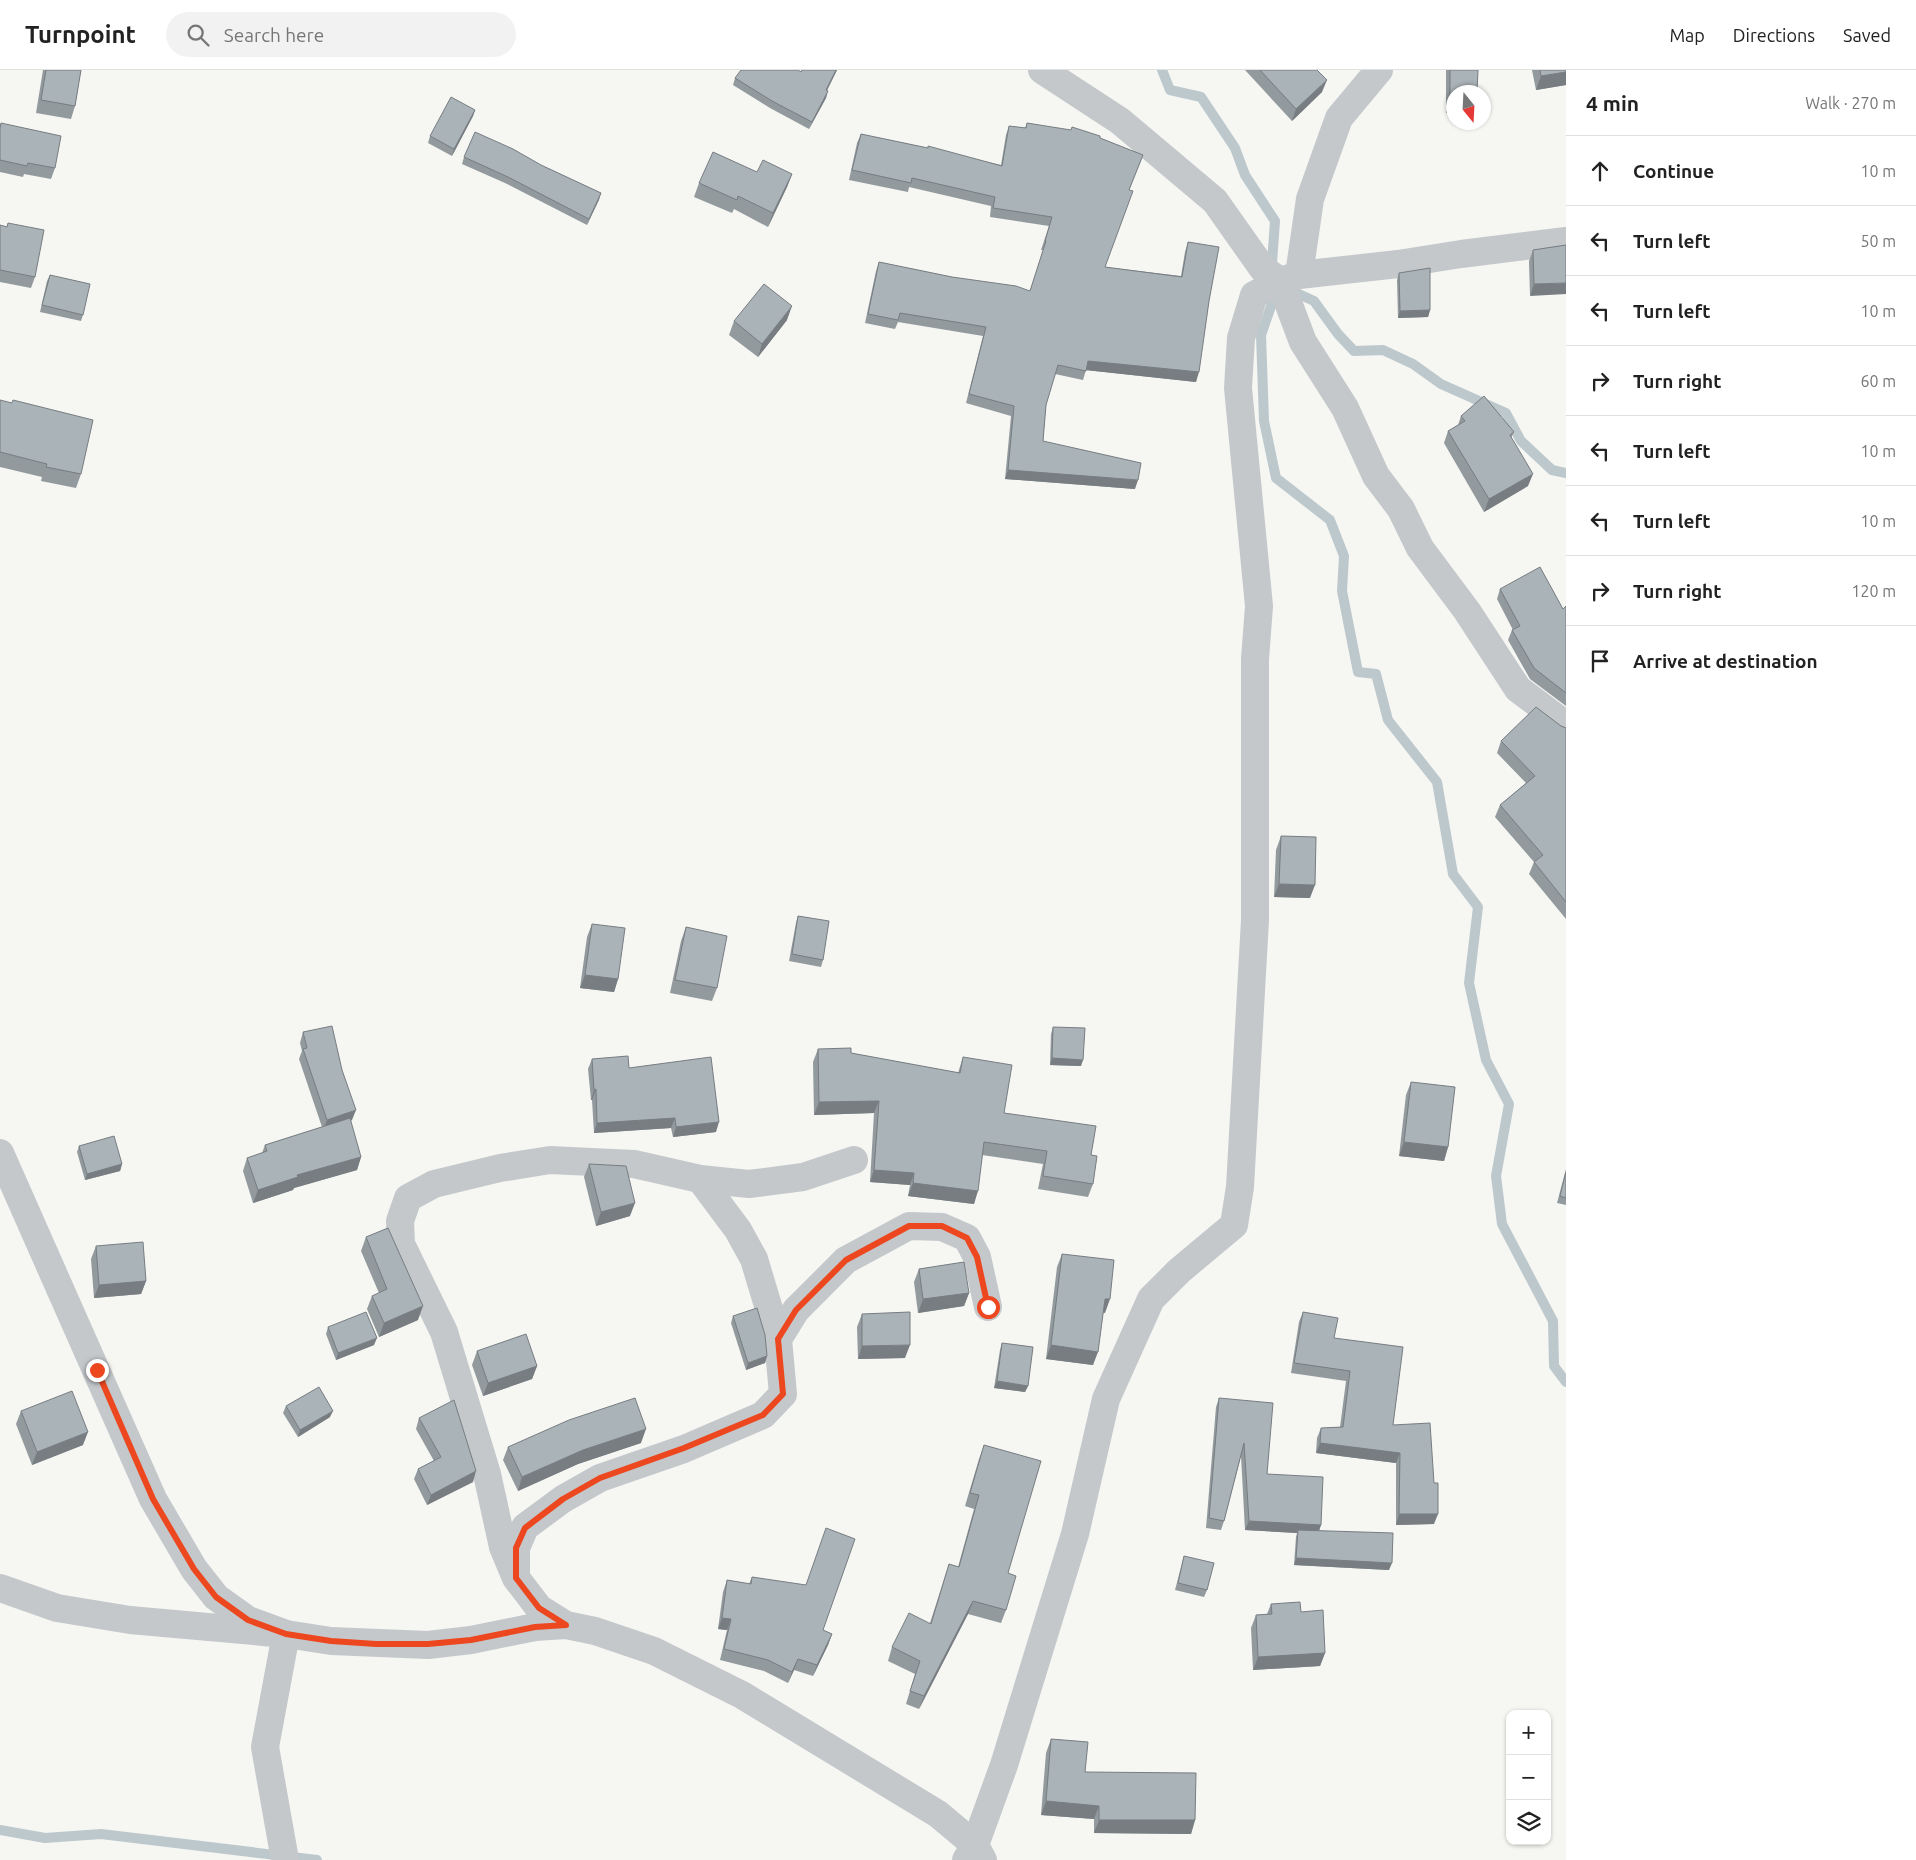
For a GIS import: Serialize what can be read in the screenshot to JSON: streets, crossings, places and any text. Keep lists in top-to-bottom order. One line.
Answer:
{"north":"bottom","page":{"header":"Turnpoint","search":"Search here","nav":["Map","Directions","Saved"],"heading":["4 min","Walk · 270 m"],"list":[["Continue","10 m"],["Turn left","50 m"],["Turn left","10 m"],["Turn right","60 m"],["Turn left","10 m"],["Turn left","10 m"],["Turn right","120 m"],"Arrive at destination"],"map_buttons":["+","−"]}}
